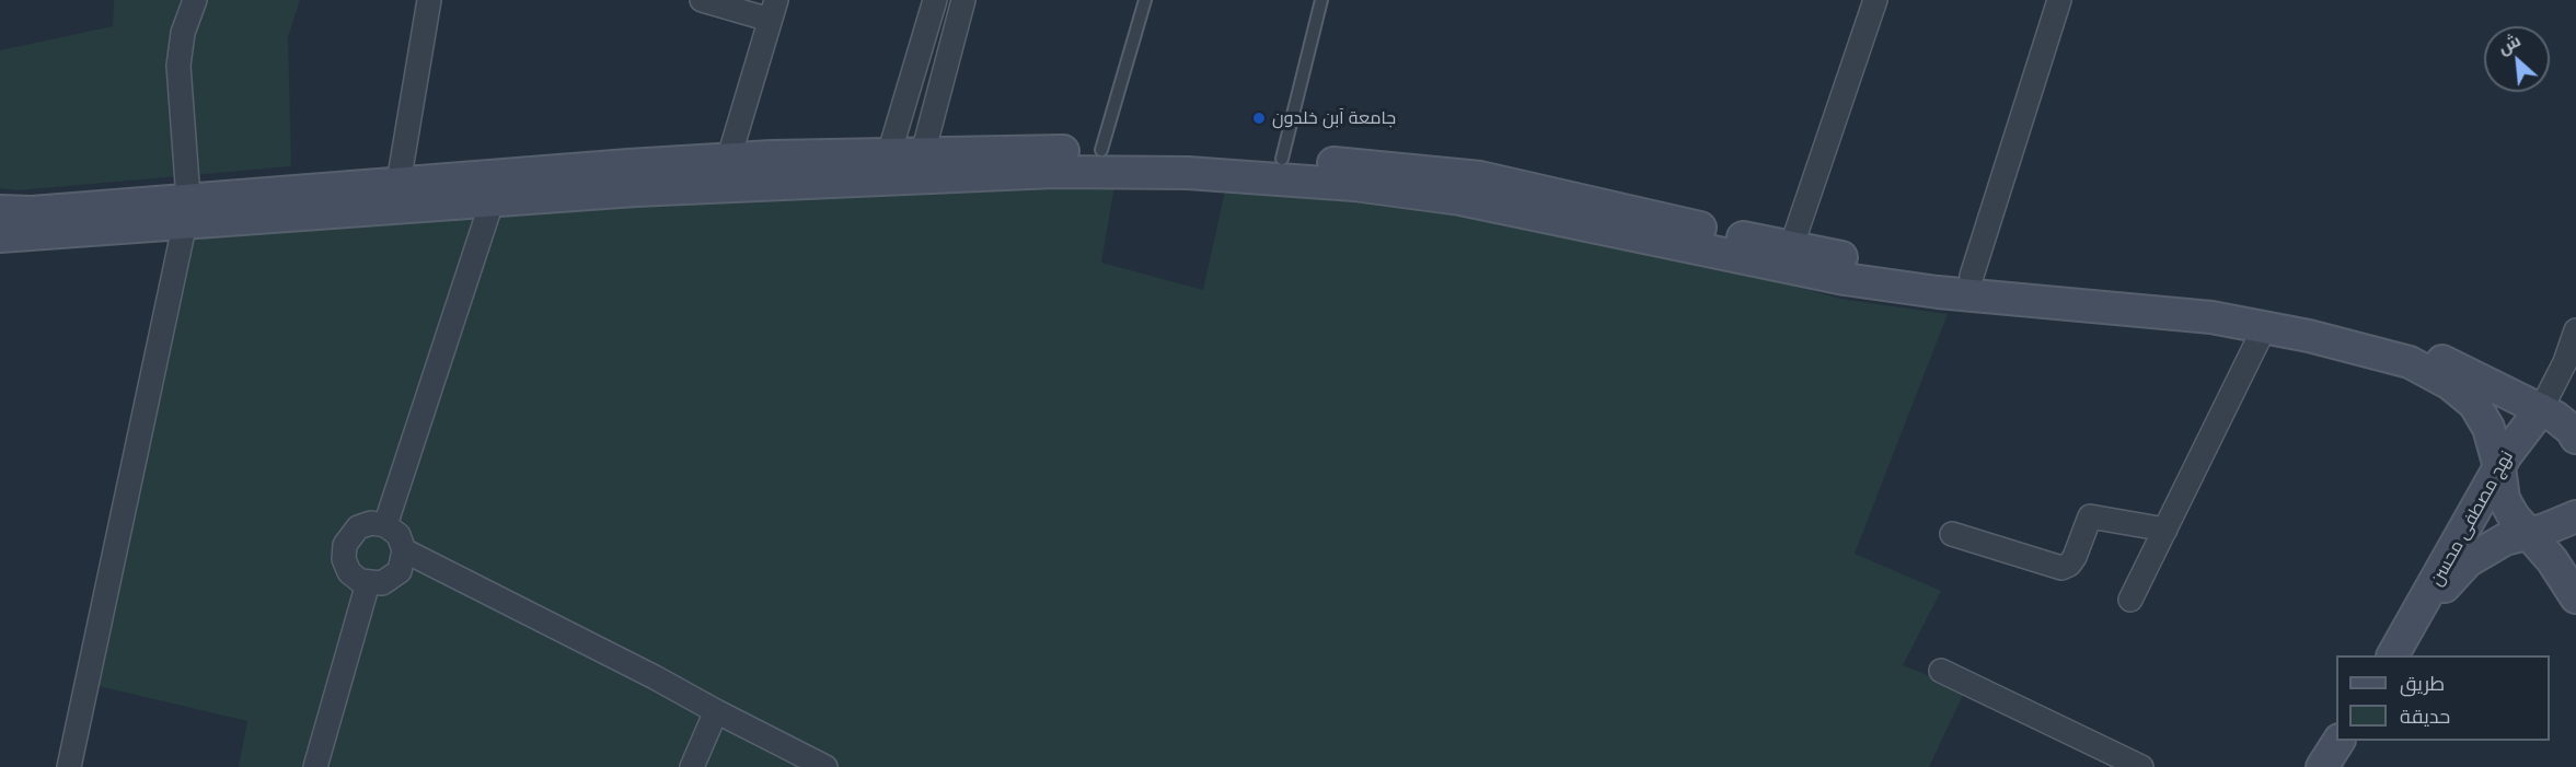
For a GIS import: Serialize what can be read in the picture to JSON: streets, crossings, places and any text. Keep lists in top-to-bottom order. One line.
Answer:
{"streets":{"main road":["نهج مصطفى محسن"]},"places":["جامعة آبن خلدون"],"legend":["طريق","حديقة"],"north":"top left"}
